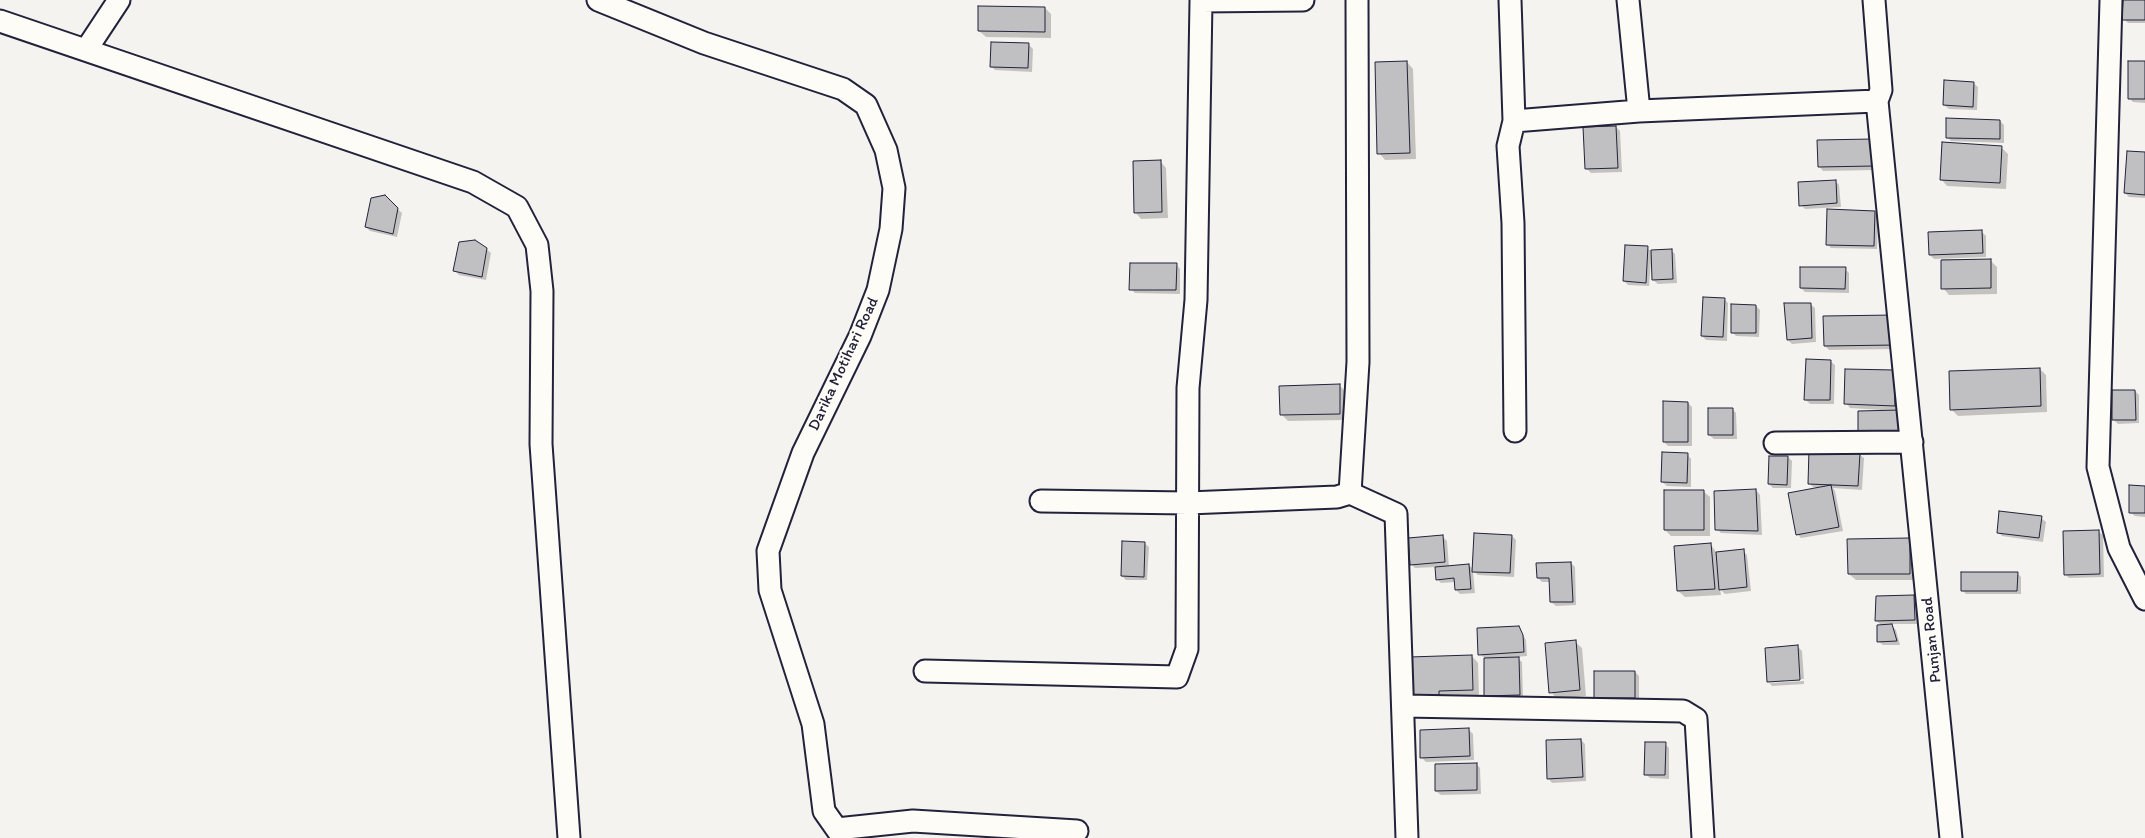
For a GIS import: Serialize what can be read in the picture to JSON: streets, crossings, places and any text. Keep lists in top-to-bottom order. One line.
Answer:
{"streets":{"street":["Darika Motihari Road","Punjan Road"]}}
